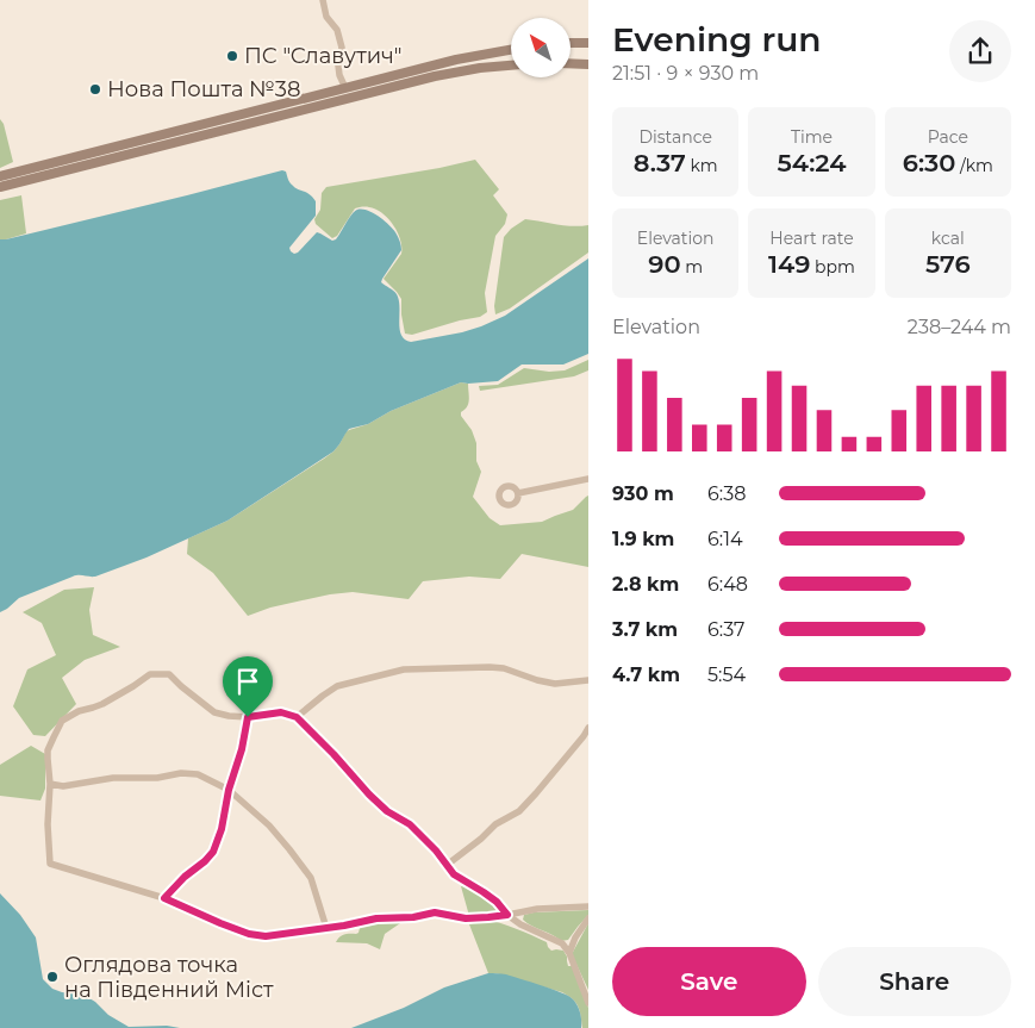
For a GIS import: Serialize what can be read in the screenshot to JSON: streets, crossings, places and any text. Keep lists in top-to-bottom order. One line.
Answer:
{"places":["ПС \"Славутич\"","Нова Пошта №38","Оглядова точка на Південний Міст"],"north":"top left","page":{"heading":["Evening run","21:51 · 9 × 930 m"],"stats":[["Distance","8.37 km"],["Time","54:24"],["Pace","6:30 /km"],["Elevation","90 m"],["Heart rate","149 bpm"],["kcal","576"]],"chart":["Elevation","238–244 m"],"list":[{"name":"930 m","note":"6:38"},{"name":"1.9 km","note":"6:14"},{"name":"2.8 km","note":"6:48"},{"name":"3.7 km","note":"6:37"},{"name":"4.7 km","note":"5:54"}],"buttons":["Save","Share"]}}
